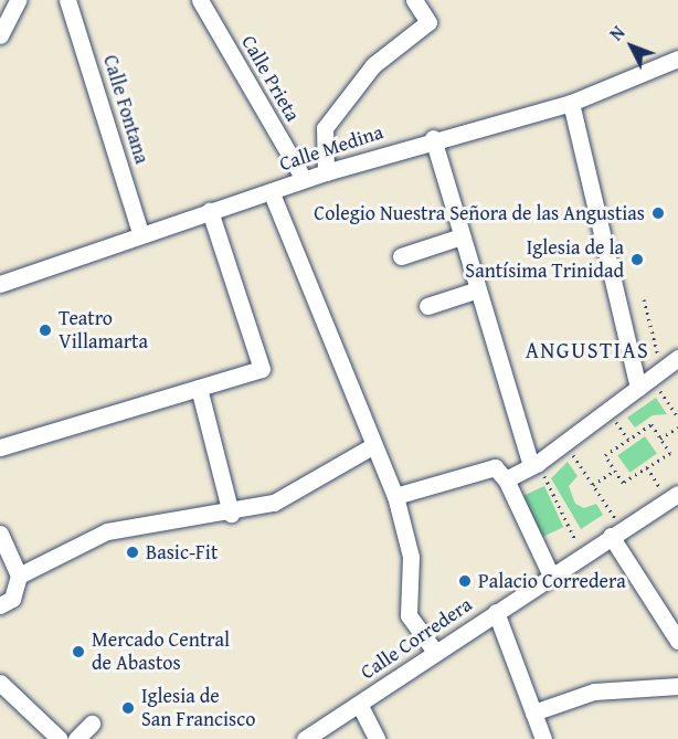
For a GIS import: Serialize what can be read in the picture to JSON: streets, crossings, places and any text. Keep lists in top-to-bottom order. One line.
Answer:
{"streets":{"street":["Calle Prieta","Calle Fontana","Calle Medina","Calle Corredera"]},"crossings":[["Calle Prieta","Calle Medina"],["Calle Fontana","Calle Medina"]],"districts":["ANGUSTIAS"],"places":["Colegio Nuestra Señora de las Angustias","Iglesia de la Santísima Trinidad","Teatro Villamarta","Basic-Fit","Palacio Corredera","Mercado Central de Abastos","Iglesia de San Francisco"],"north":"top left"}
